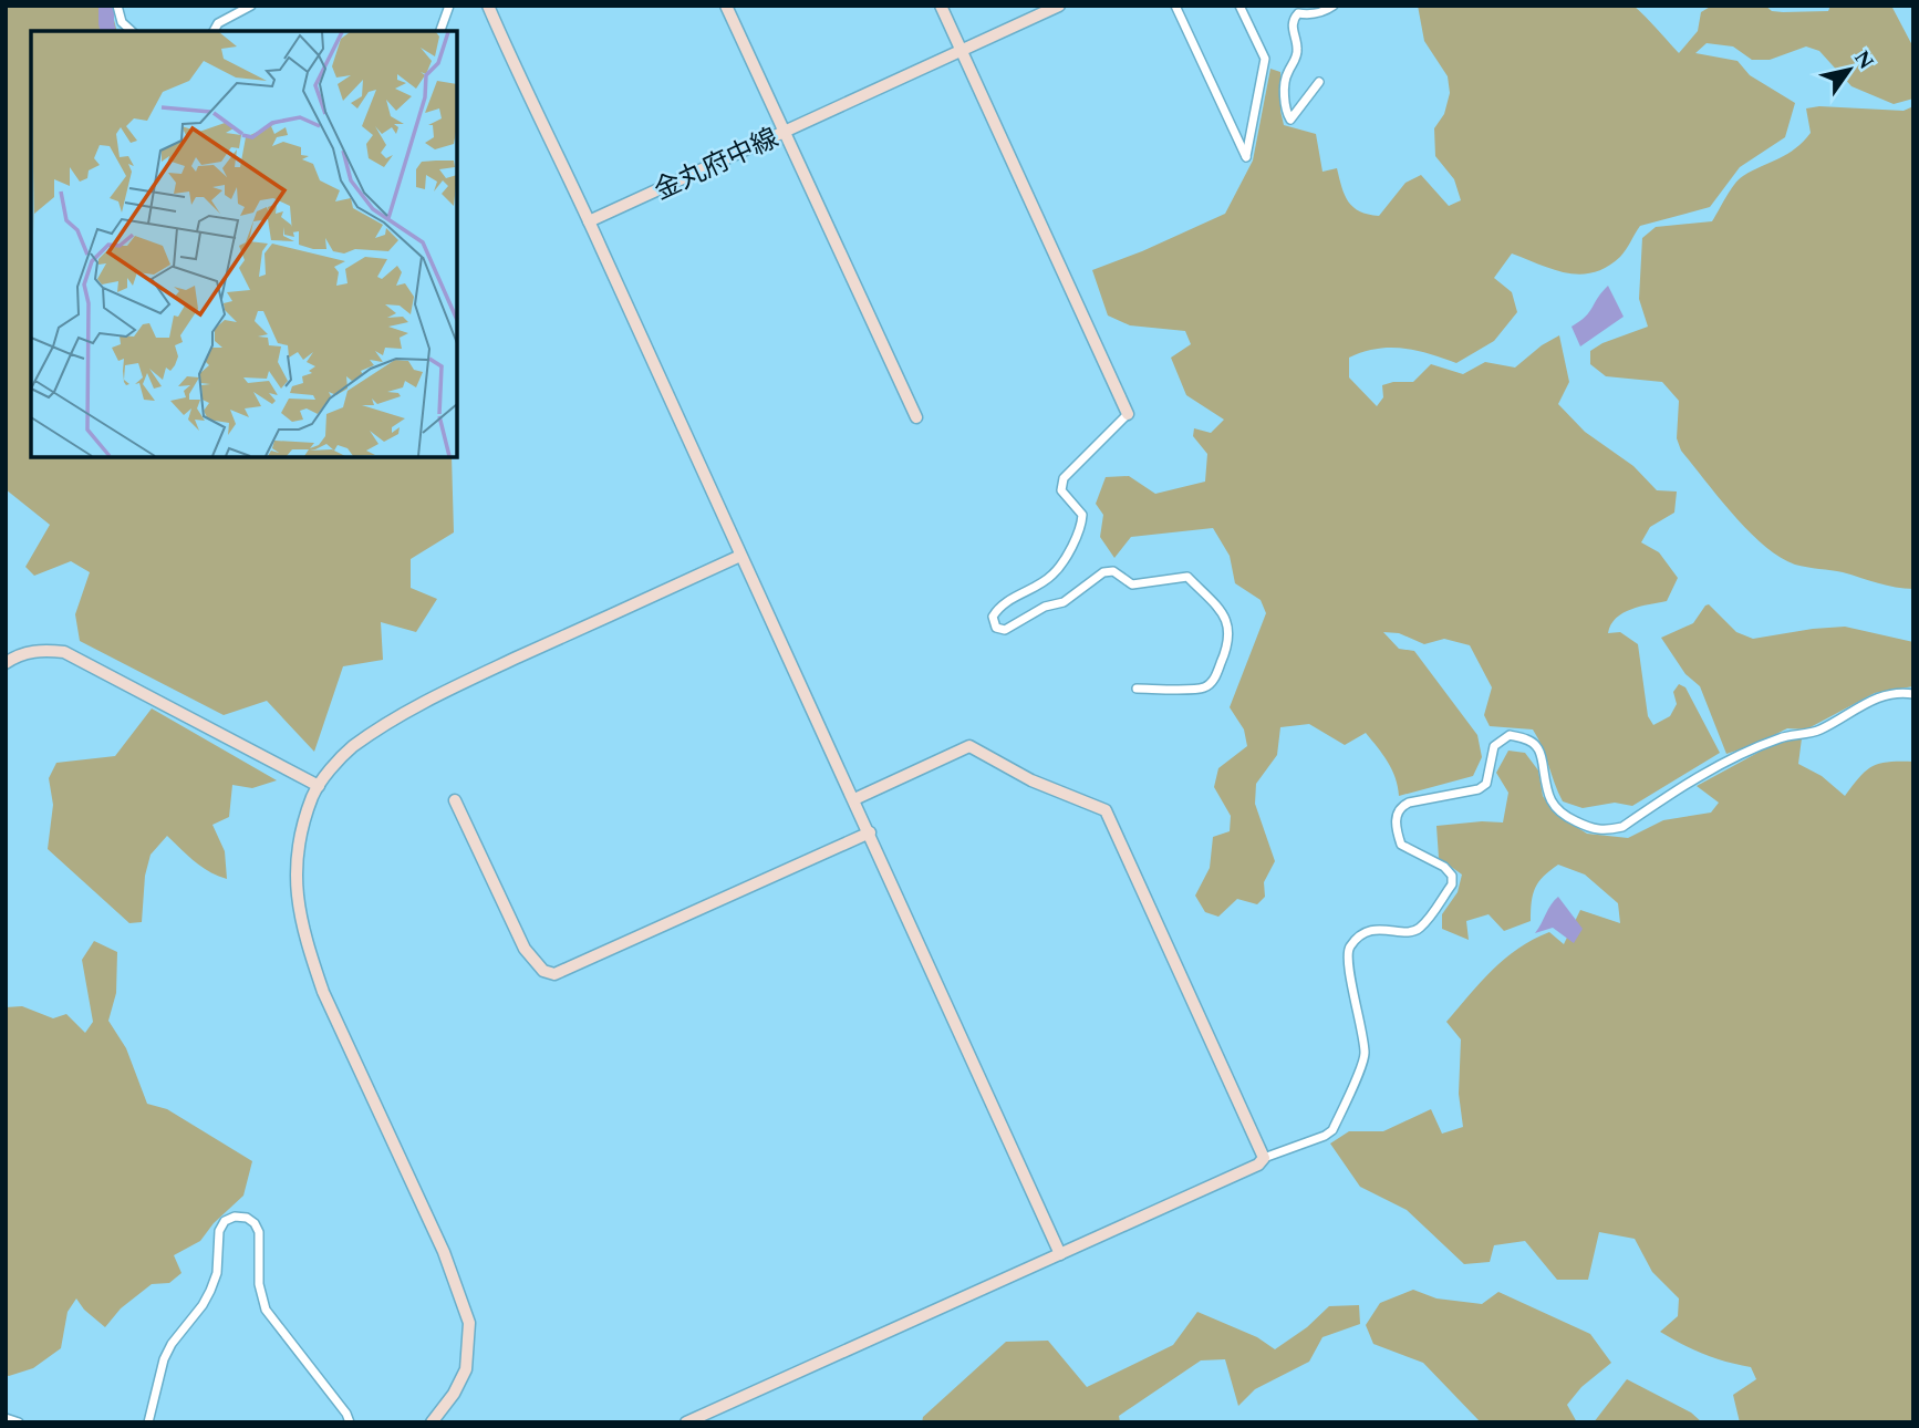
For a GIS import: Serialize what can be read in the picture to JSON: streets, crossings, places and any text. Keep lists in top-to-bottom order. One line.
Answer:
{"streets":{"street":["金丸府中線"]},"north":"top right"}
